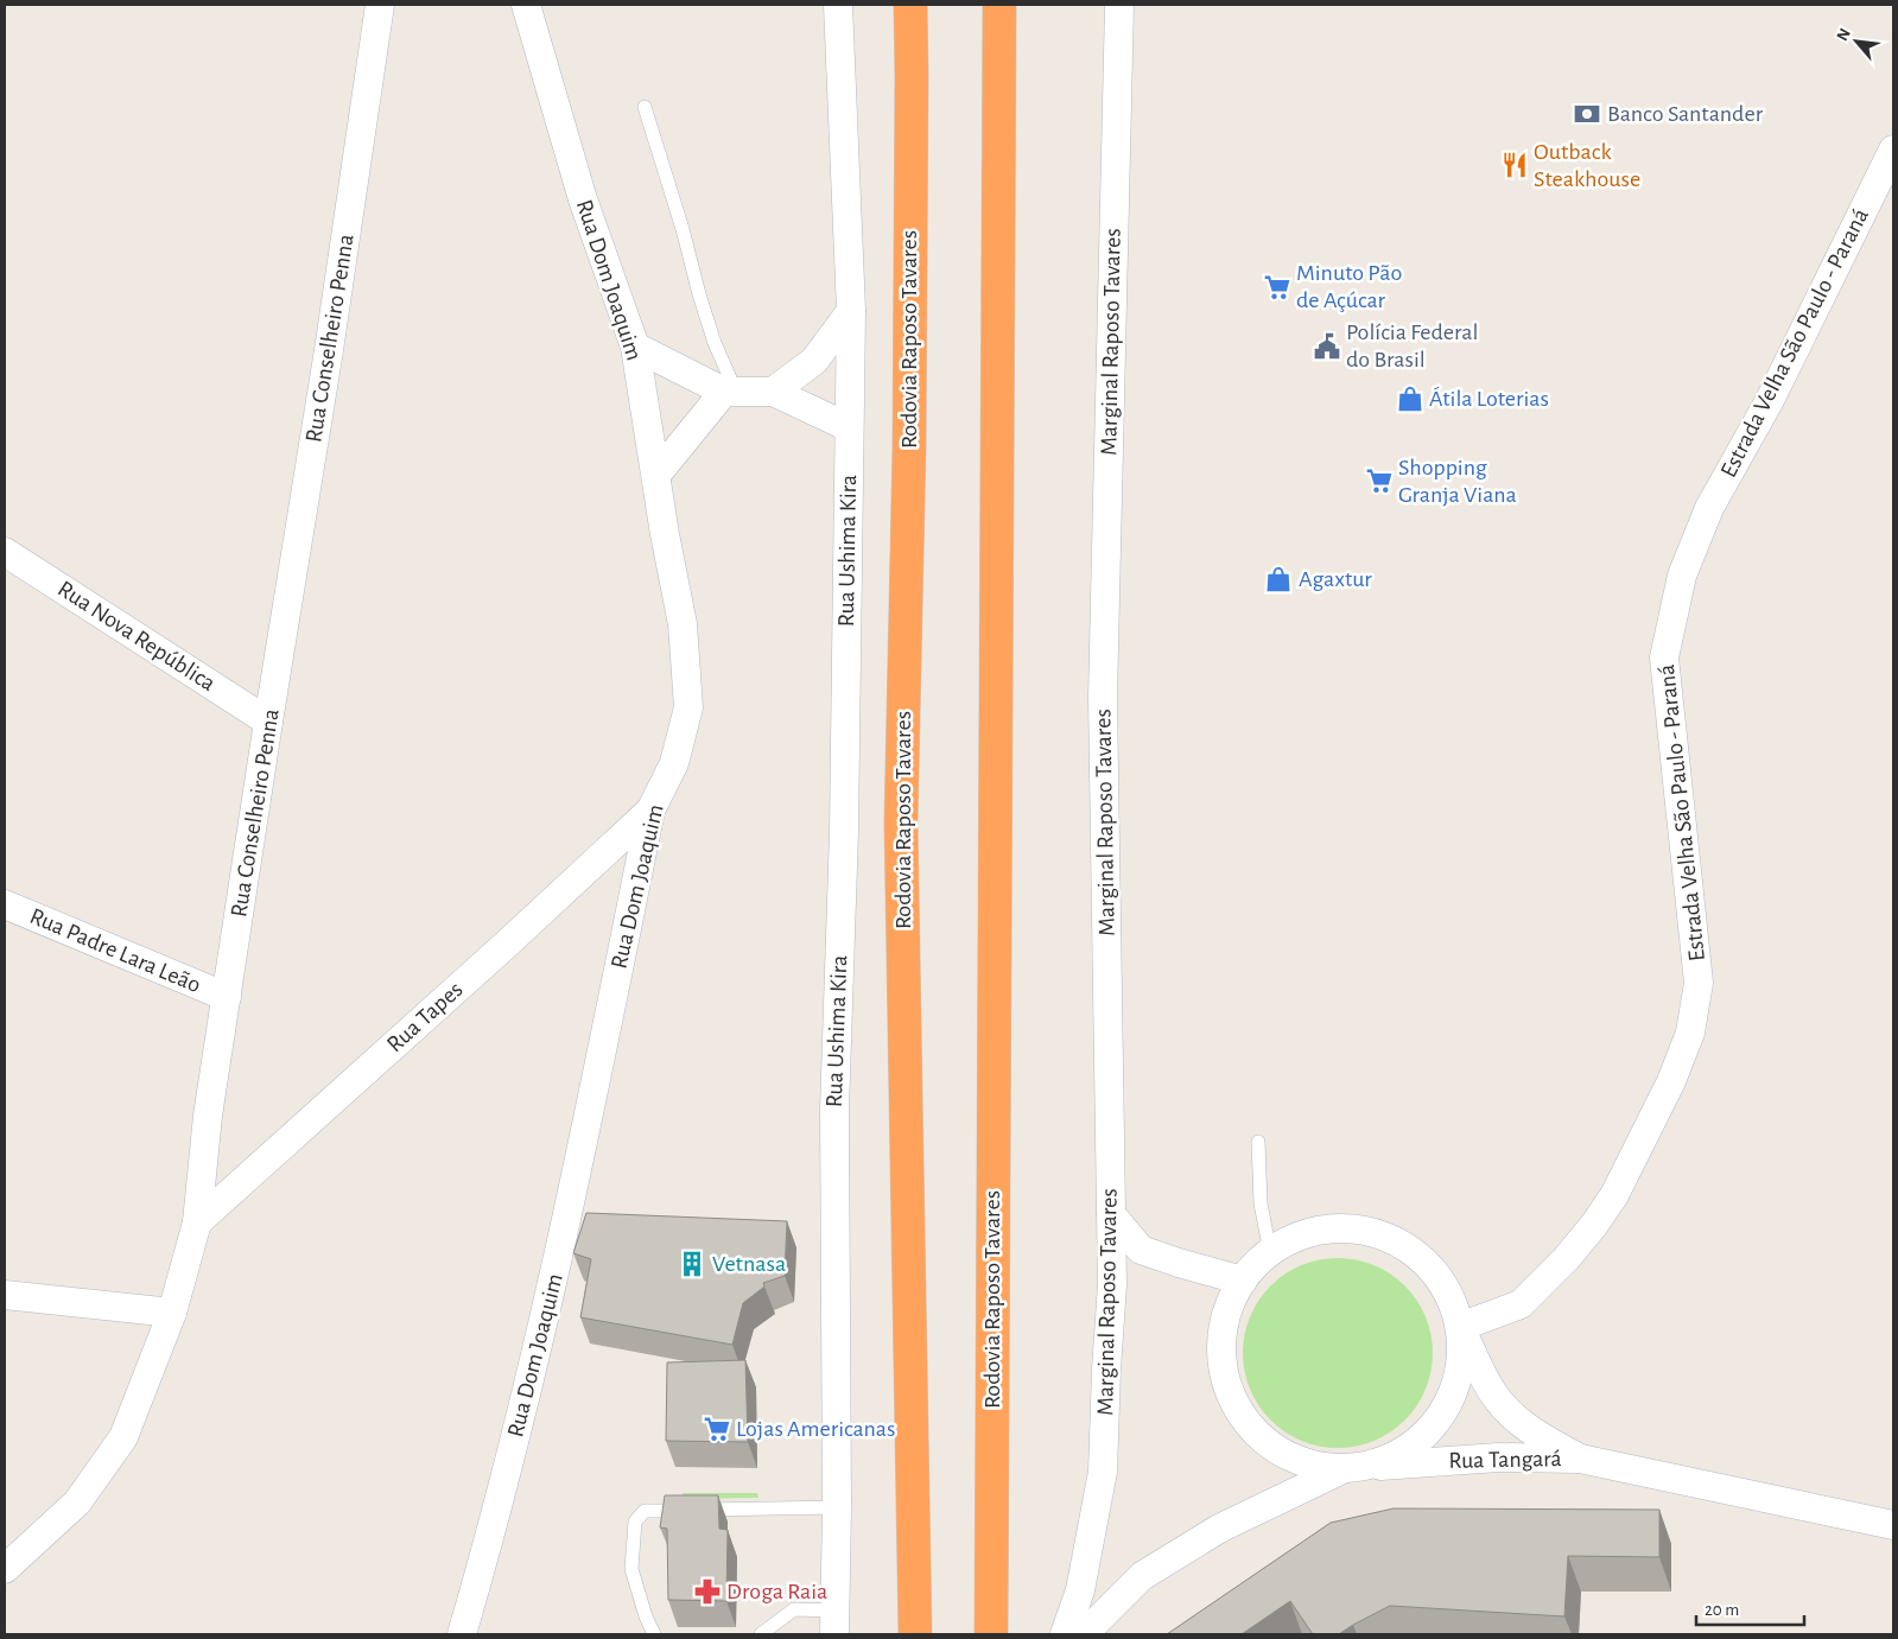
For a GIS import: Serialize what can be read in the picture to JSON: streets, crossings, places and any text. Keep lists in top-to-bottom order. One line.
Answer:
{"streets":{"highway":["Rodovia Raposo Tavares"],"street":["Rua Dom Joaquim","Rua Conselheiro Penna","Marginal Raposo Tavares","Estrada Velha São Paulo - Paraná","Rua Ushima Kira","Rua Nova República","Rua Padre Lara Leão","Rua Tapes","Rua Tangará"]},"crossings":[["Rua Dom Joaquim","Rua Tapes"],["Rua Conselheiro Penna","Rua Nova República"],["Rua Conselheiro Penna","Rua Padre Lara Leão"],["Rua Conselheiro Penna","Rua Tapes"],["Estrada Velha São Paulo - Paraná","Rua Tangará"]],"places":{"bank":["Banco Santander"],"restaurant":["Outback Steakhouse"],"supermarket":["Minuto Pão de Açúcar","Shopping Granja Viana","Lojas Americanas"],"public building":["Polícia Federal do Brasil"],"shop":["Átila Loterias","Agaxtur"],"building":["Vetnasa"],"pharmacy":["Droga Raia"]},"scale_bar":"20 m","north":"top left"}
